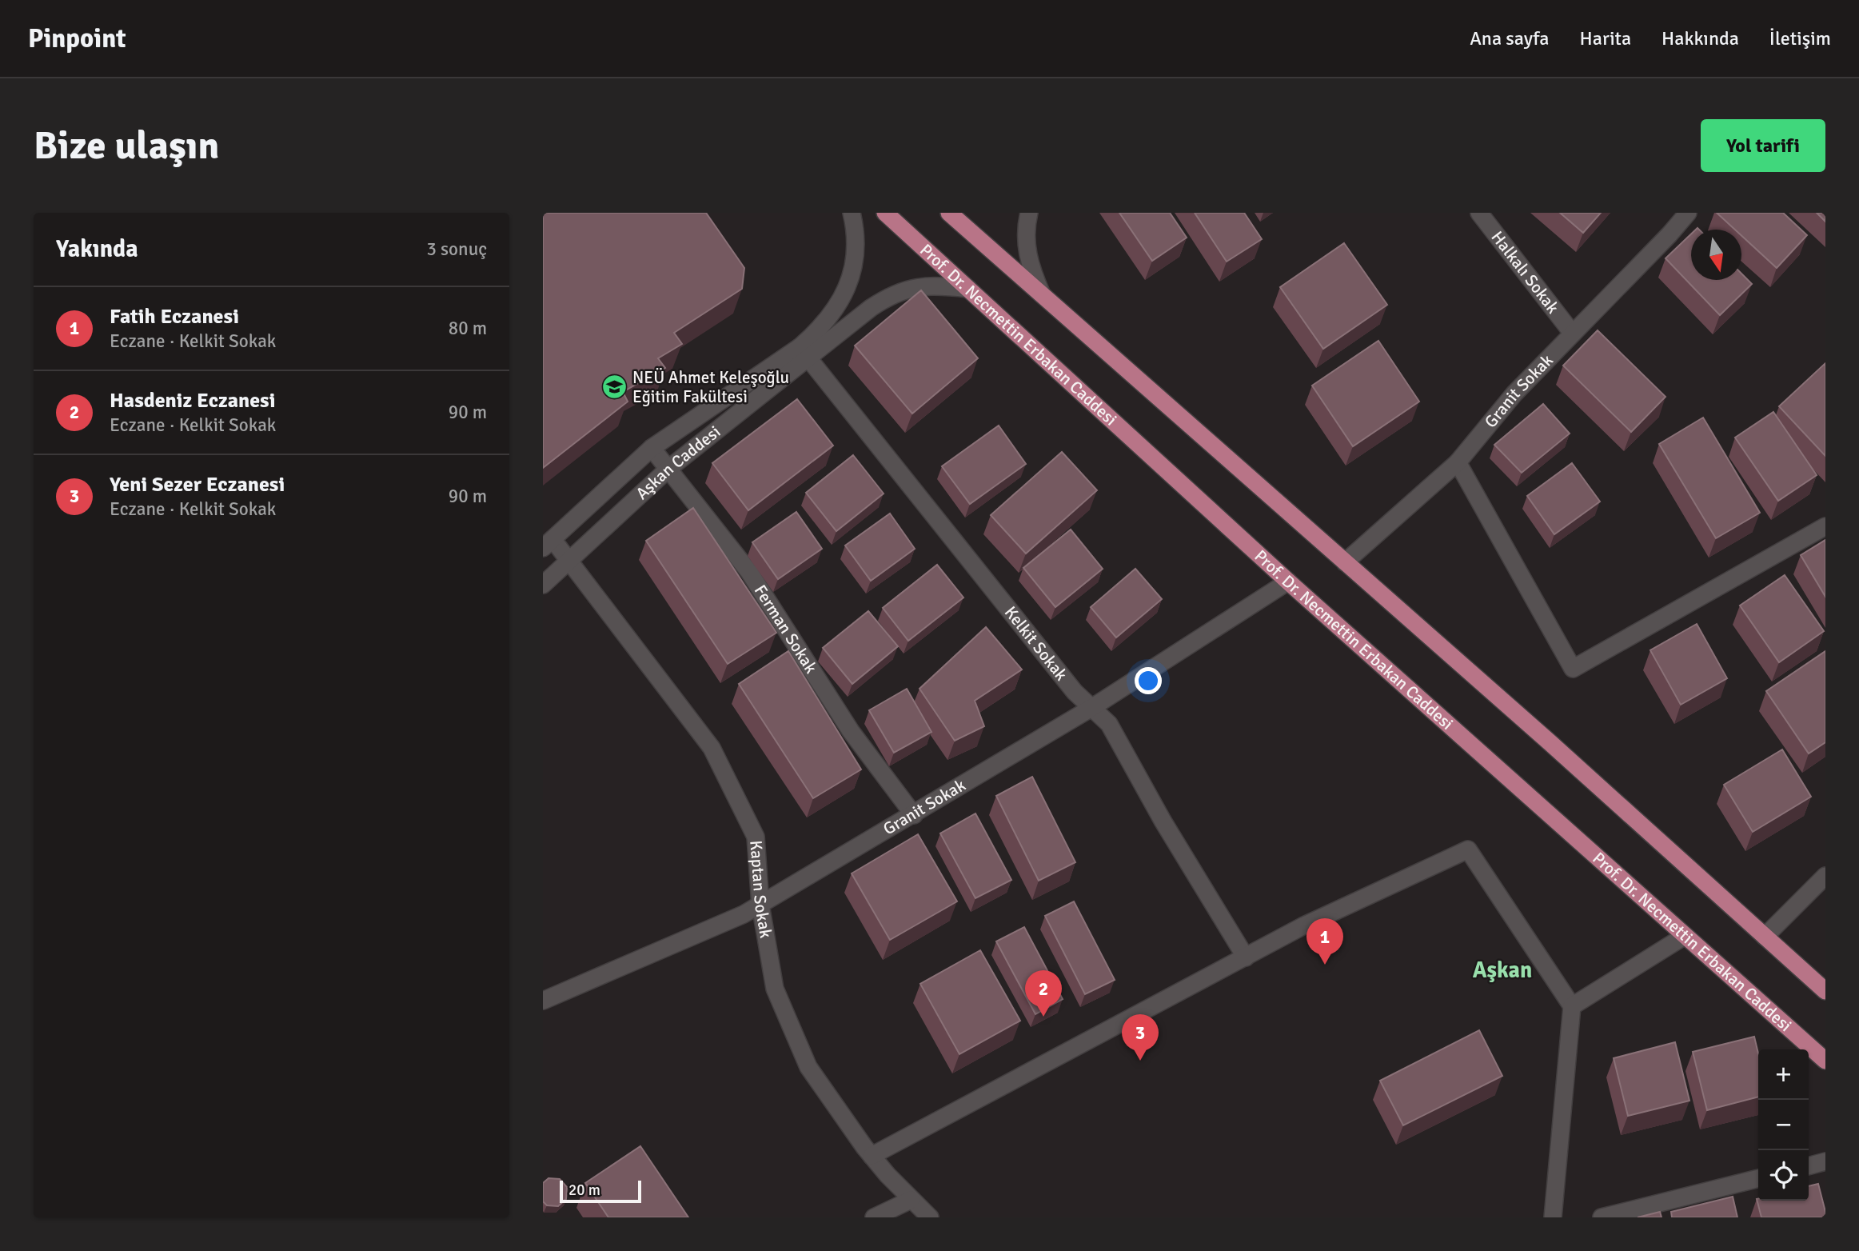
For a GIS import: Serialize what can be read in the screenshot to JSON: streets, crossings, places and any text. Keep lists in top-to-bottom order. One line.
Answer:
{"streets":{"main road":["Prof. Dr. Necmettin Erbakan Caddesi"],"street":["Halkalı Sokak","Granit Sokak","Aşkan Caddesi","Ferman Sokak","Kelkit Sokak","Kaptan Sokak"]},"crossings":[["Halkalı Sokak","Granit Sokak"],["Prof. Dr. Necmettin Erbakan Caddesi","Granit Sokak"],["Prof. Dr. Necmettin Erbakan Caddesi","Aşkan Caddesi"],["Granit Sokak","Ferman Sokak"],["Granit Sokak","Kelkit Sokak"],["Granit Sokak","Kaptan Sokak"],["Aşkan Caddesi","Ferman Sokak"],["Aşkan Caddesi","Kelkit Sokak"],["Aşkan Caddesi","Kaptan Sokak"]],"districts":["Aşkan"],"places":{"school or university":["NEÜ Ahmet Keleşoğlu Eğitim Fakültesi"]},"scale_bar":"20 m","north":"bottom","page":{"header":"Pinpoint","nav":["Ana sayfa","Harita","Hakkında","İletişim"],"buttons":"Yol tarifi","title":"Bize ulaşın","heading":["Yakında","3 sonuç"],"list":[{"mark":"1","name":"Fatih Eczanesi","note":"Eczane · Kelkit Sokak","value":"80 m"},{"mark":"2","name":"Hasdeniz Eczanesi","note":"Eczane · Kelkit Sokak","value":"90 m"},{"mark":"3","name":"Yeni Sezer Eczanesi","note":"Eczane · Kelkit Sokak","value":"90 m"}],"pins":["1","2","3"],"map_buttons":["+","−"],"scale":"20 m"}}
